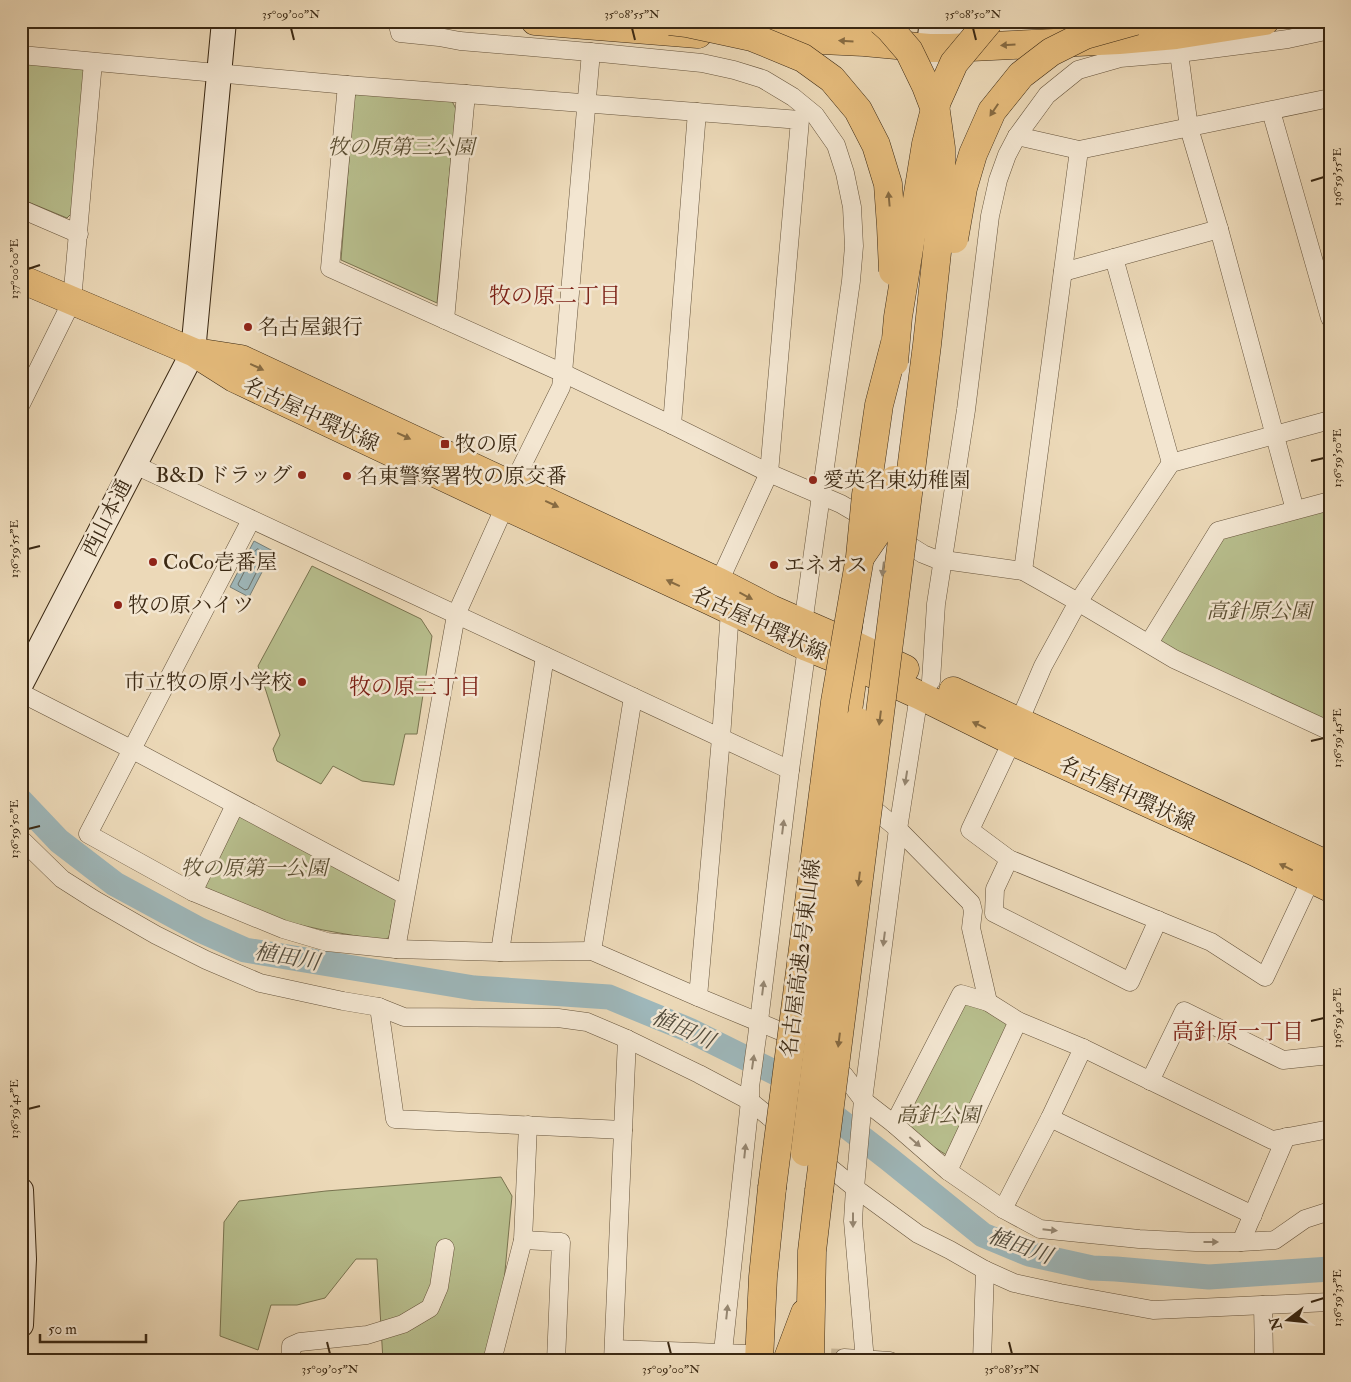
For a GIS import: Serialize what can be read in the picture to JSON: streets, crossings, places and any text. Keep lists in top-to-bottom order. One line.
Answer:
{"streets":{"main road":["名古屋中環状線","名古屋高速2号東山線"],"street":["西山本通"]},"crossings":[["名古屋中環状線","西山本通"]],"districts":["牧の原二丁目","牧の原三丁目","高針原一丁目"],"water":["植田川"],"parks":["牧の原第三公園","高針原公園","牧の原第一公園","高針公園"],"places":{"other":["名古屋銀行","B&D ドラッグ","名東警察署牧の原交番","愛英名東幼稚園","CoCo壱番屋","エネオス","牧の原ハイツ","市立牧の原小学校"],"transit":["牧の原"]},"scale_bar":"50 m","north":"left","coordinates":["35°09'00\"N","35°08'55\"N","35°08'50\"N","136°59'55\"E","137°00'00\"E","136°59'50\"E","136°59'45\"E","136°59'40\"E","136°59'35\"E","35°09'05\"N"]}
